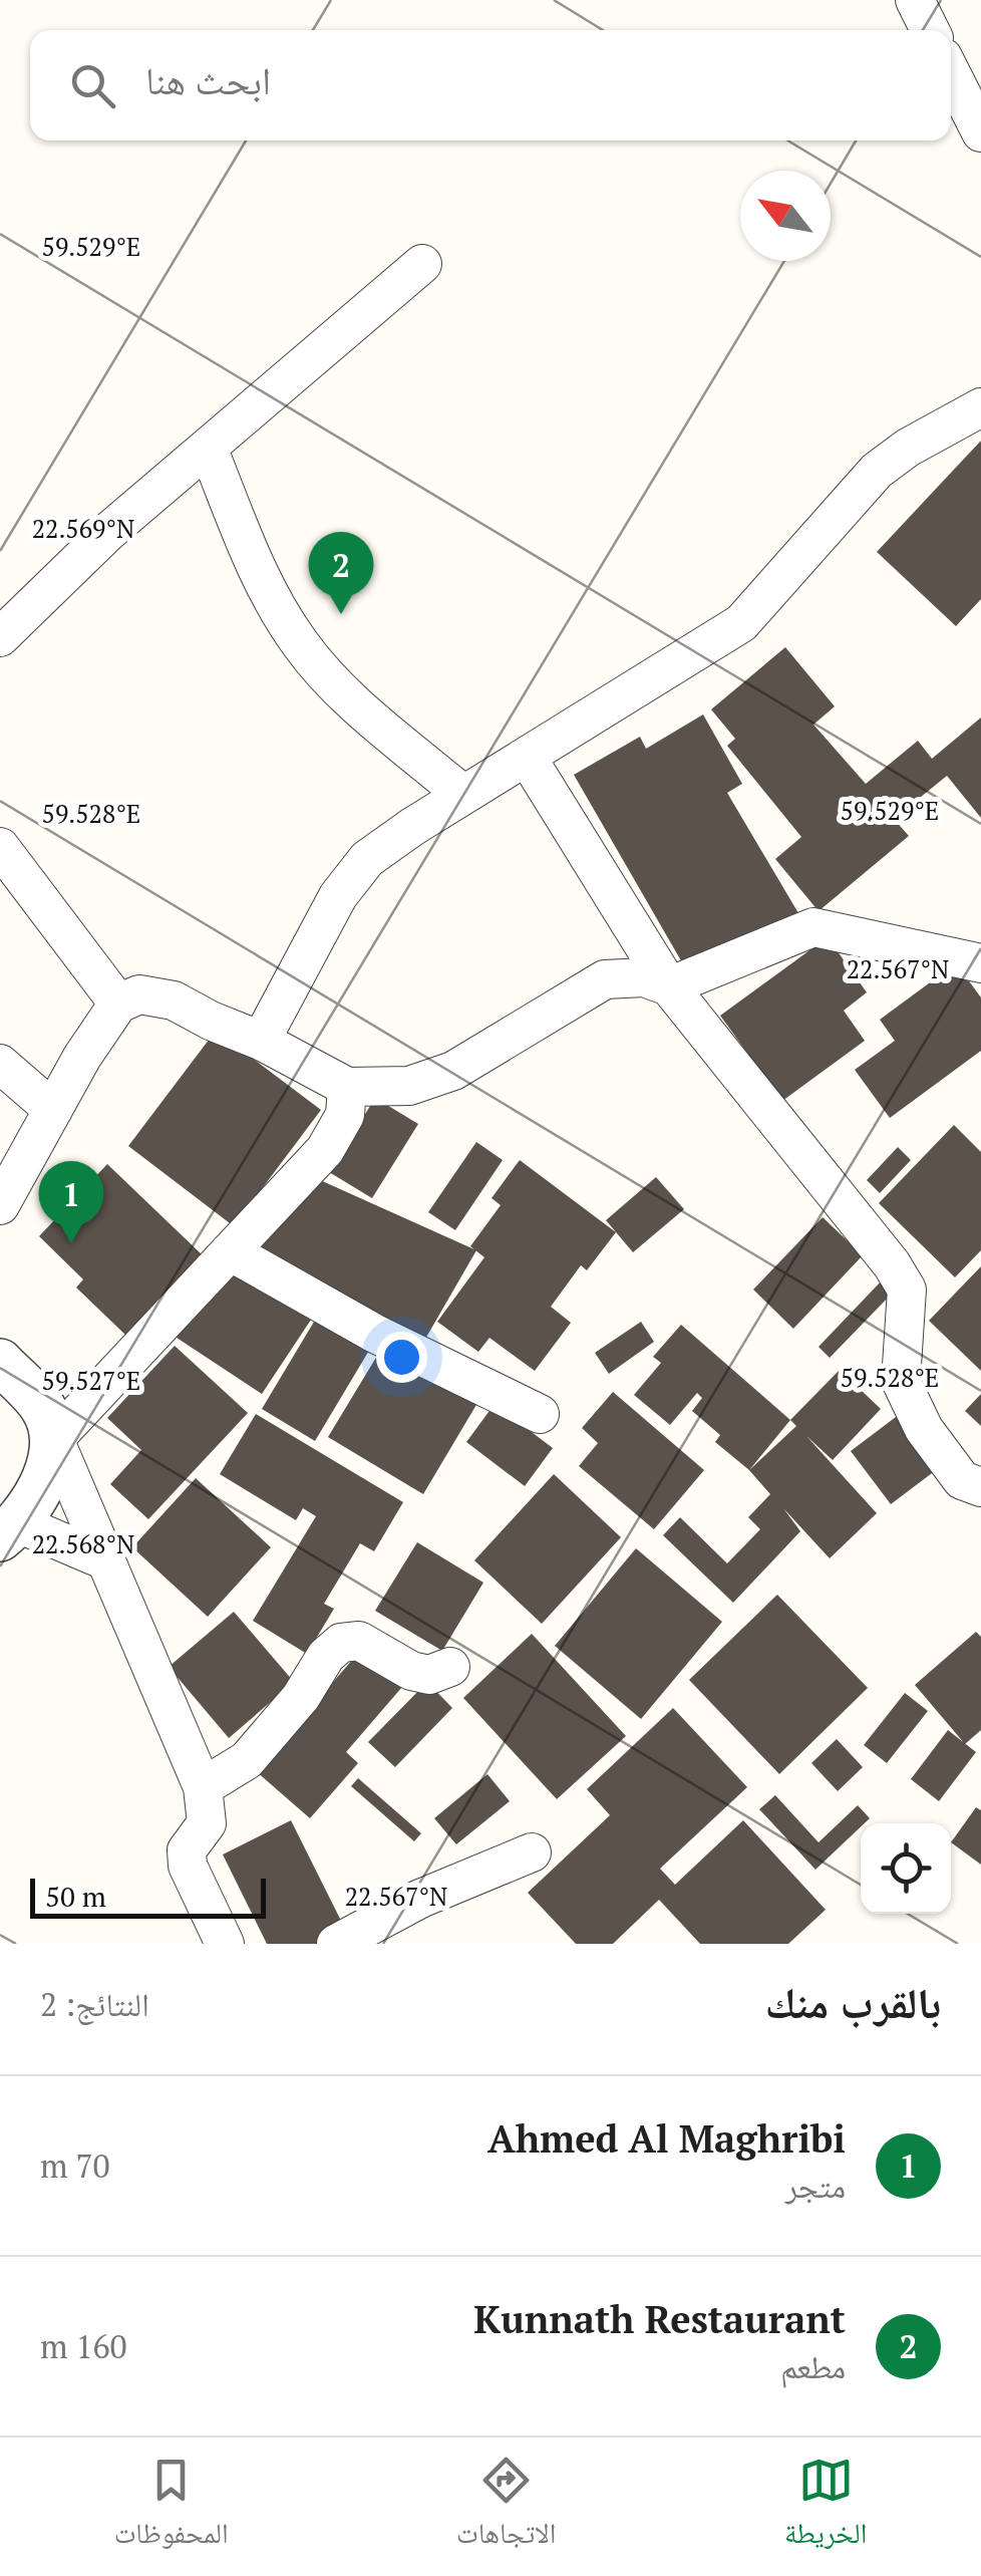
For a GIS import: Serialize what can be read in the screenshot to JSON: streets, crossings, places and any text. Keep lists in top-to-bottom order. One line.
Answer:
{"scale_bar":"50 m","north":"top left","page":{"search":"ابحث هنا","pins":["2","1"],"scale":"50 m","heading":["بالقرب منك","النتائج: 2"],"list":[{"mark":"1","name":"Ahmed Al Maghribi","note":"متجر","value":"70 m"},{"mark":"2","name":"Kunnath Restaurant","note":"مطعم","value":"160 m"}],"nav":["الخريطة","الاتجاهات","المحفوظات"]},"coordinates":["59.529°E","22.569°N","59.528°E","22.567°N","59.527°E","22.568°N"]}
